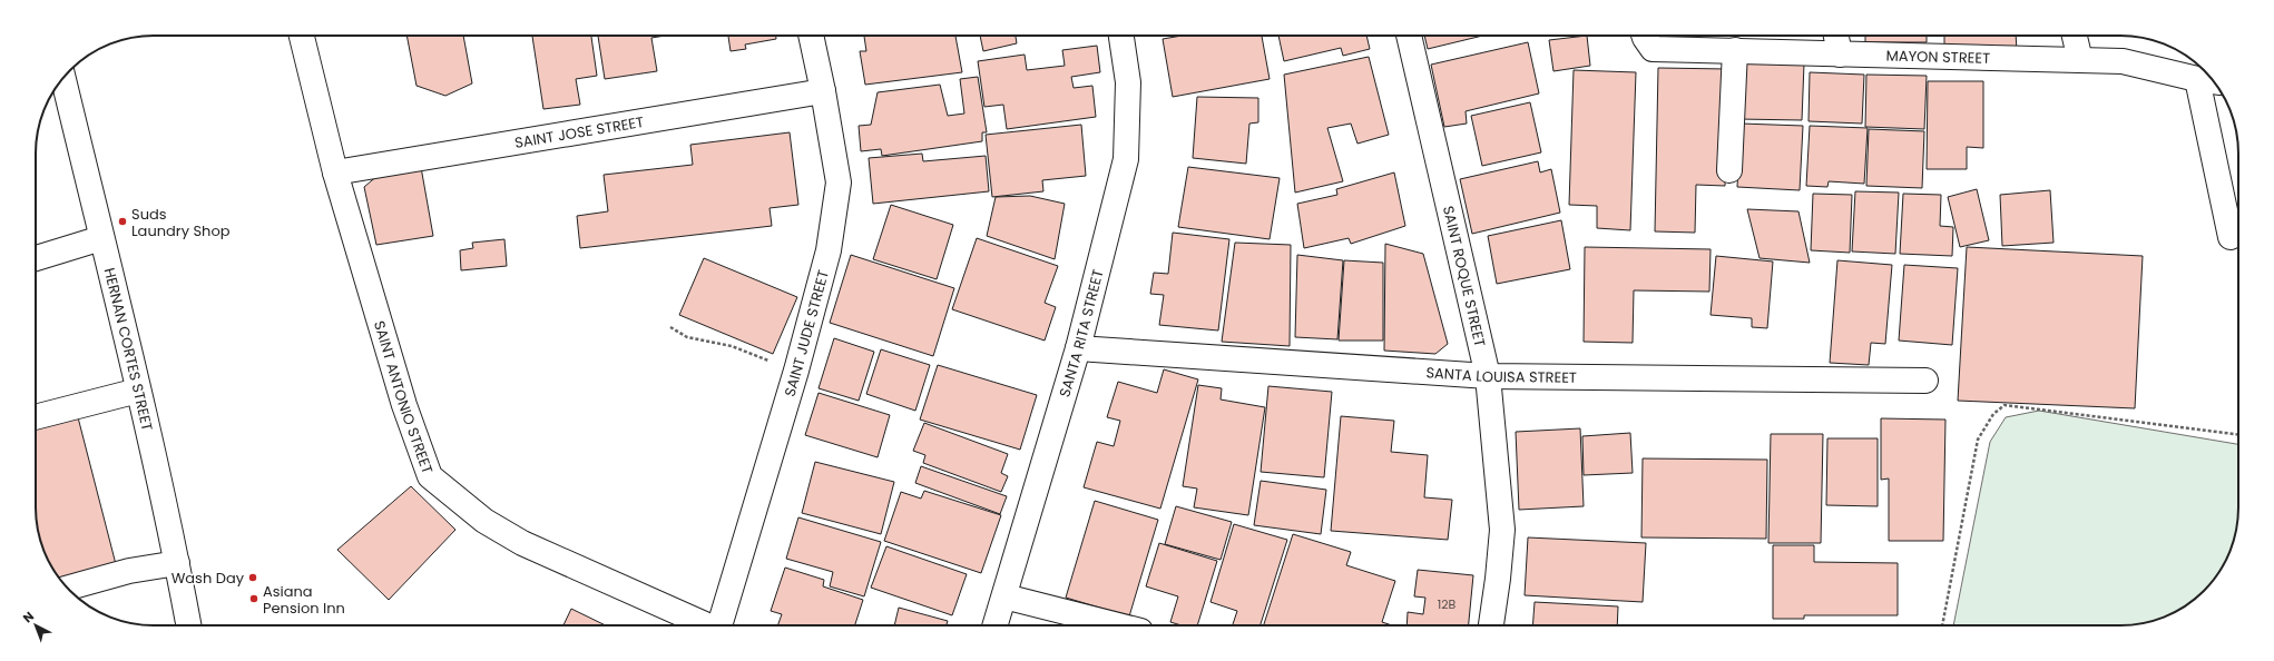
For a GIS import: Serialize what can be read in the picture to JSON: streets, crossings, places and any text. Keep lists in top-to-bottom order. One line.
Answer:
{"streets":{"street":["MAYON STREET","SAINT JOSE STREET","SAINT ROQUE STREET","SAINT JUDE STREET","SANTA RITA STREET","HERNAN CORTES STREET","SANTA LOUISA STREET","SAINT ANTONIO STREET"]},"crossings":[["SAINT JOSE STREET","SAINT JUDE STREET"],["SAINT JOSE STREET","SAINT ANTONIO STREET"],["SAINT ROQUE STREET","SANTA LOUISA STREET"],["SANTA RITA STREET","SANTA LOUISA STREET"]],"places":["Suds Laundry Shop","Wash Day","Asiana Pension Inn"],"house_numbers":["12B"],"north":"top left"}
